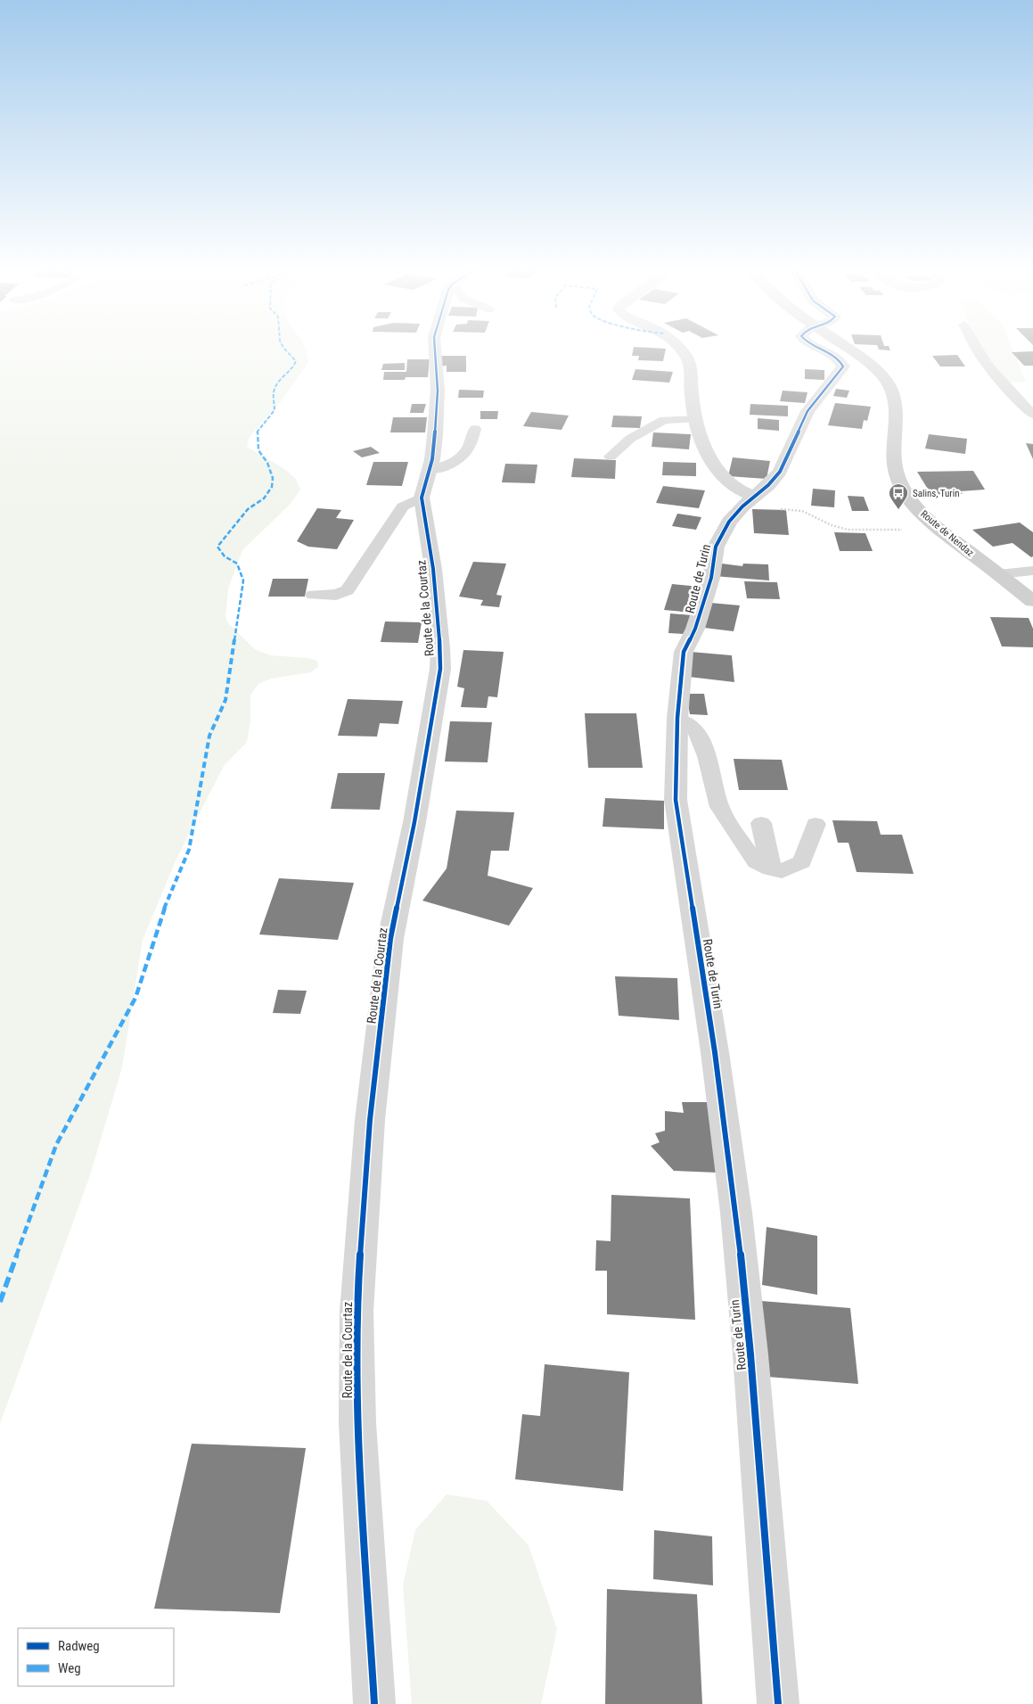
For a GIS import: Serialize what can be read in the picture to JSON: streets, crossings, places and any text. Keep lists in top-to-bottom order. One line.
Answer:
{"streets":{"main road":["Route de Nendaz"],"street":["Route de Turin","Route de la Courtaz"]},"places":{"bus stop":["Salins, Turin"]},"legend":["Radweg","Weg"]}
